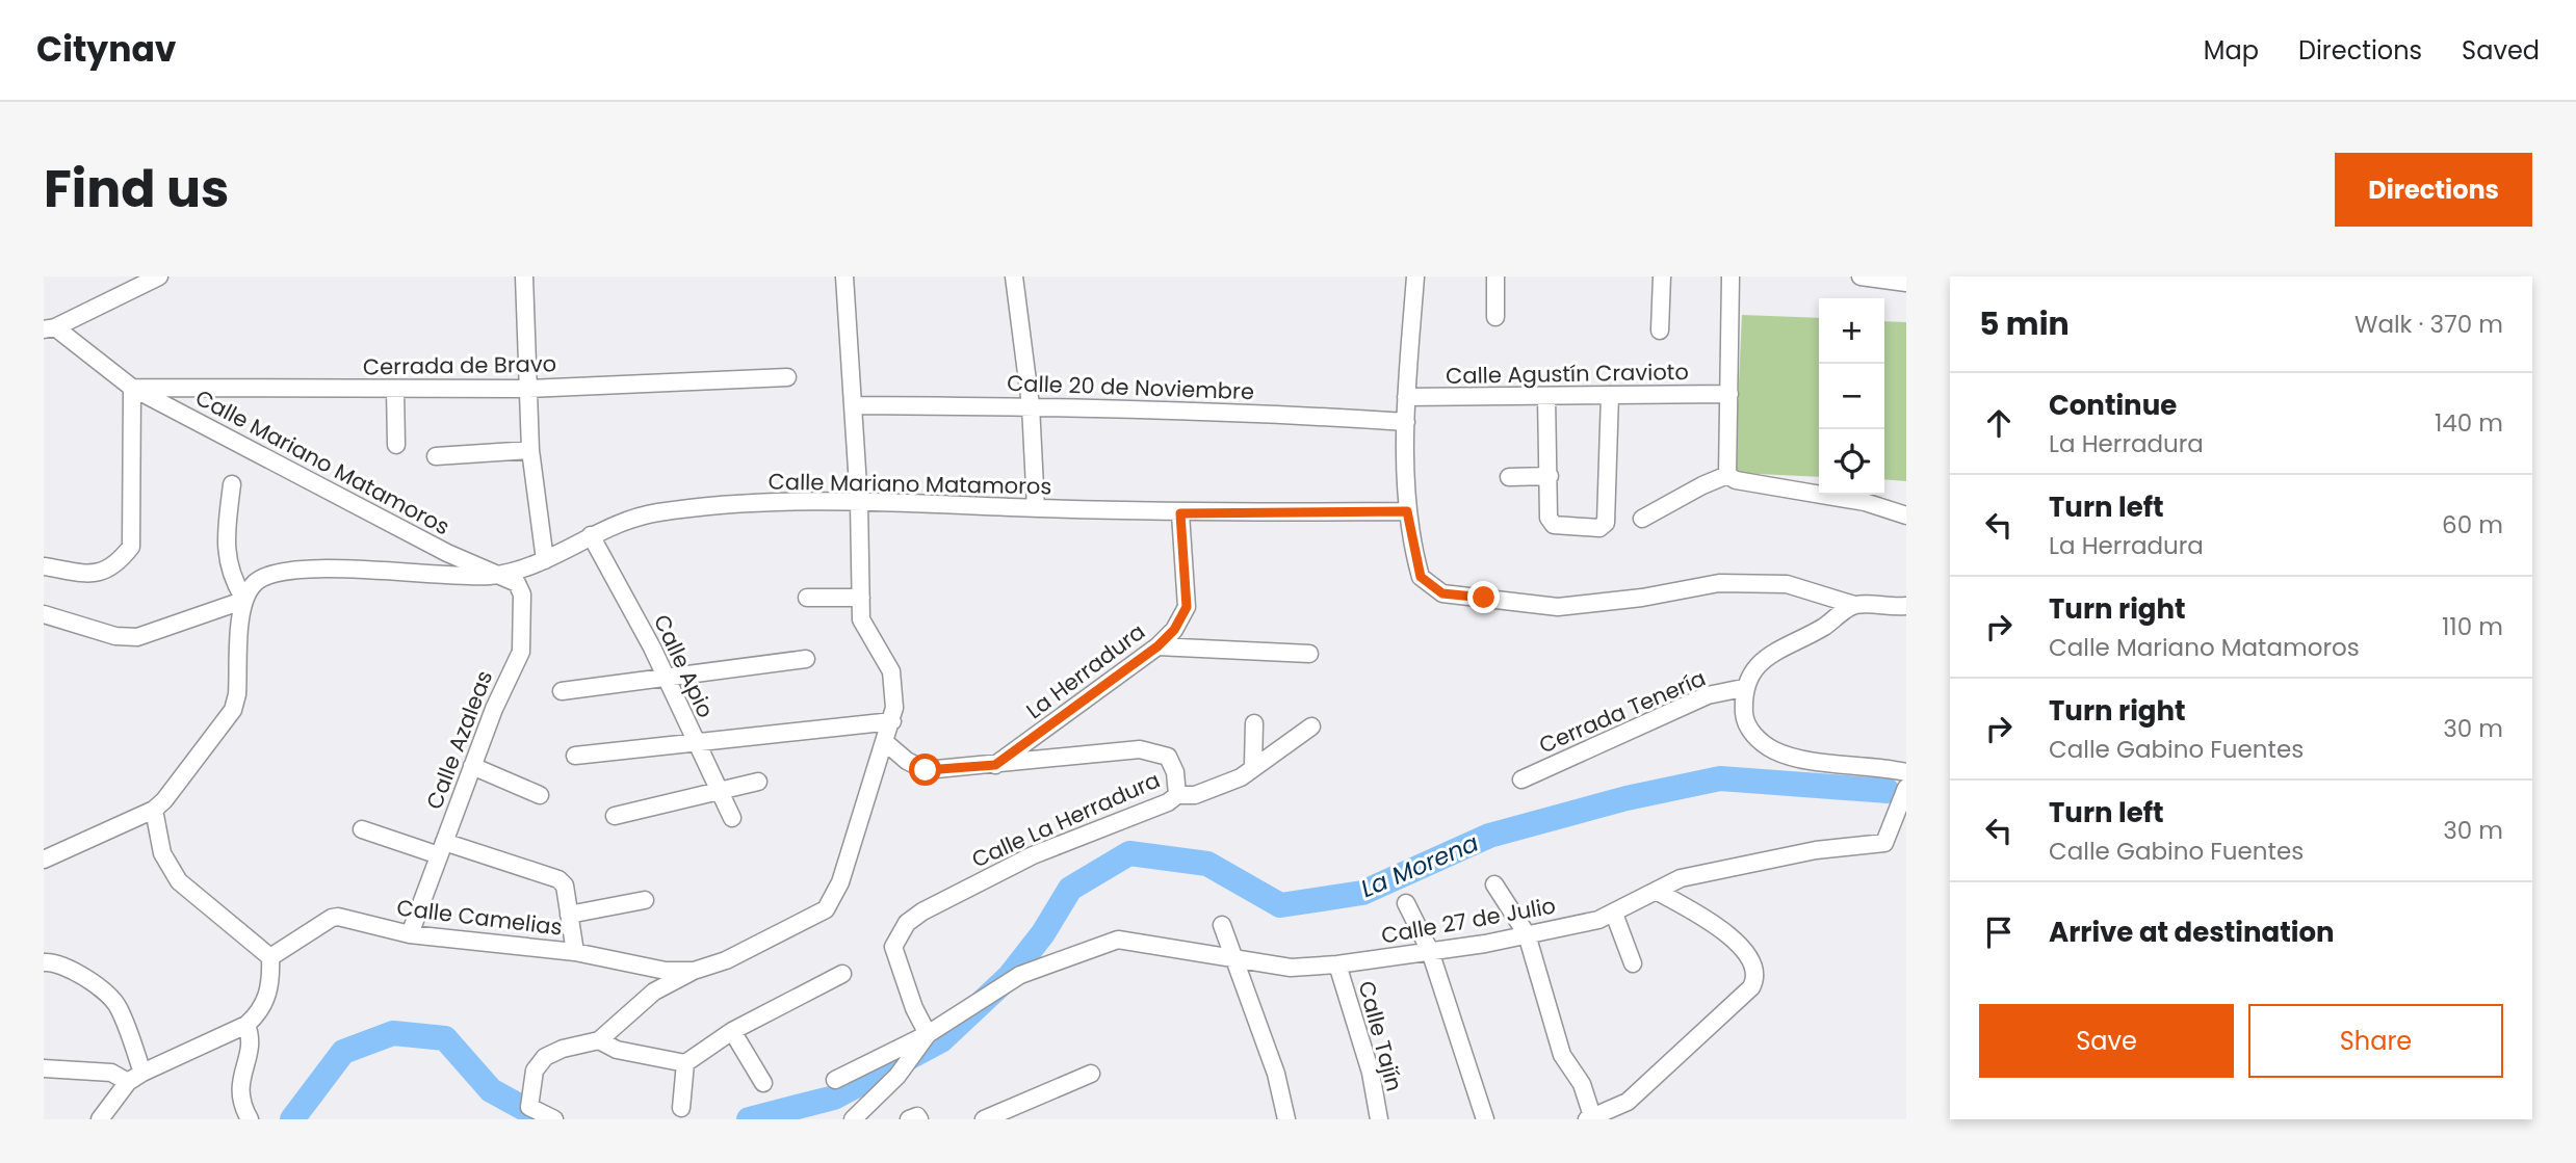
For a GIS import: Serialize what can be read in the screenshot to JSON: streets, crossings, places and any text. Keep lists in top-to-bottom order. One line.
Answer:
{"streets":{"street":["Cerrada de Bravo","Calle Agustín Cravioto","Calle 20 de Noviembre","Calle Mariano Matamoros","Calle Apio","La Herradura","Cerrada Tenería","Calle Azaleas","Calle La Herradura","Calle Camelias","Calle 27 de Julio","Calle Tajín"]},"crossings":[["Cerrada de Bravo","Calle Mariano Matamoros"],["Calle Mariano Matamoros","Calle Apio"],["Calle Mariano Matamoros","La Herradura"],["Calle Mariano Matamoros","Calle Azaleas"],["Calle Azaleas","Calle Camelias"],["Calle La Herradura","Calle 27 de Julio"],["Calle 27 de Julio","Calle Tajín"]],"water":["La Morena"],"page":{"header":"Citynav","nav":["Map","Directions","Saved"],"title":"Find us","buttons":["Directions",["Save","Share"]],"heading":["5 min","Walk · 370 m"],"map_buttons":["+","−"],"list":[["Continue","La Herradura","140 m"],["Turn left","La Herradura","60 m"],["Turn right","Calle Mariano Matamoros","110 m"],["Turn right","Calle Gabino Fuentes","30 m"],["Turn left","Calle Gabino Fuentes","30 m"],"Arrive at destination"]}}
